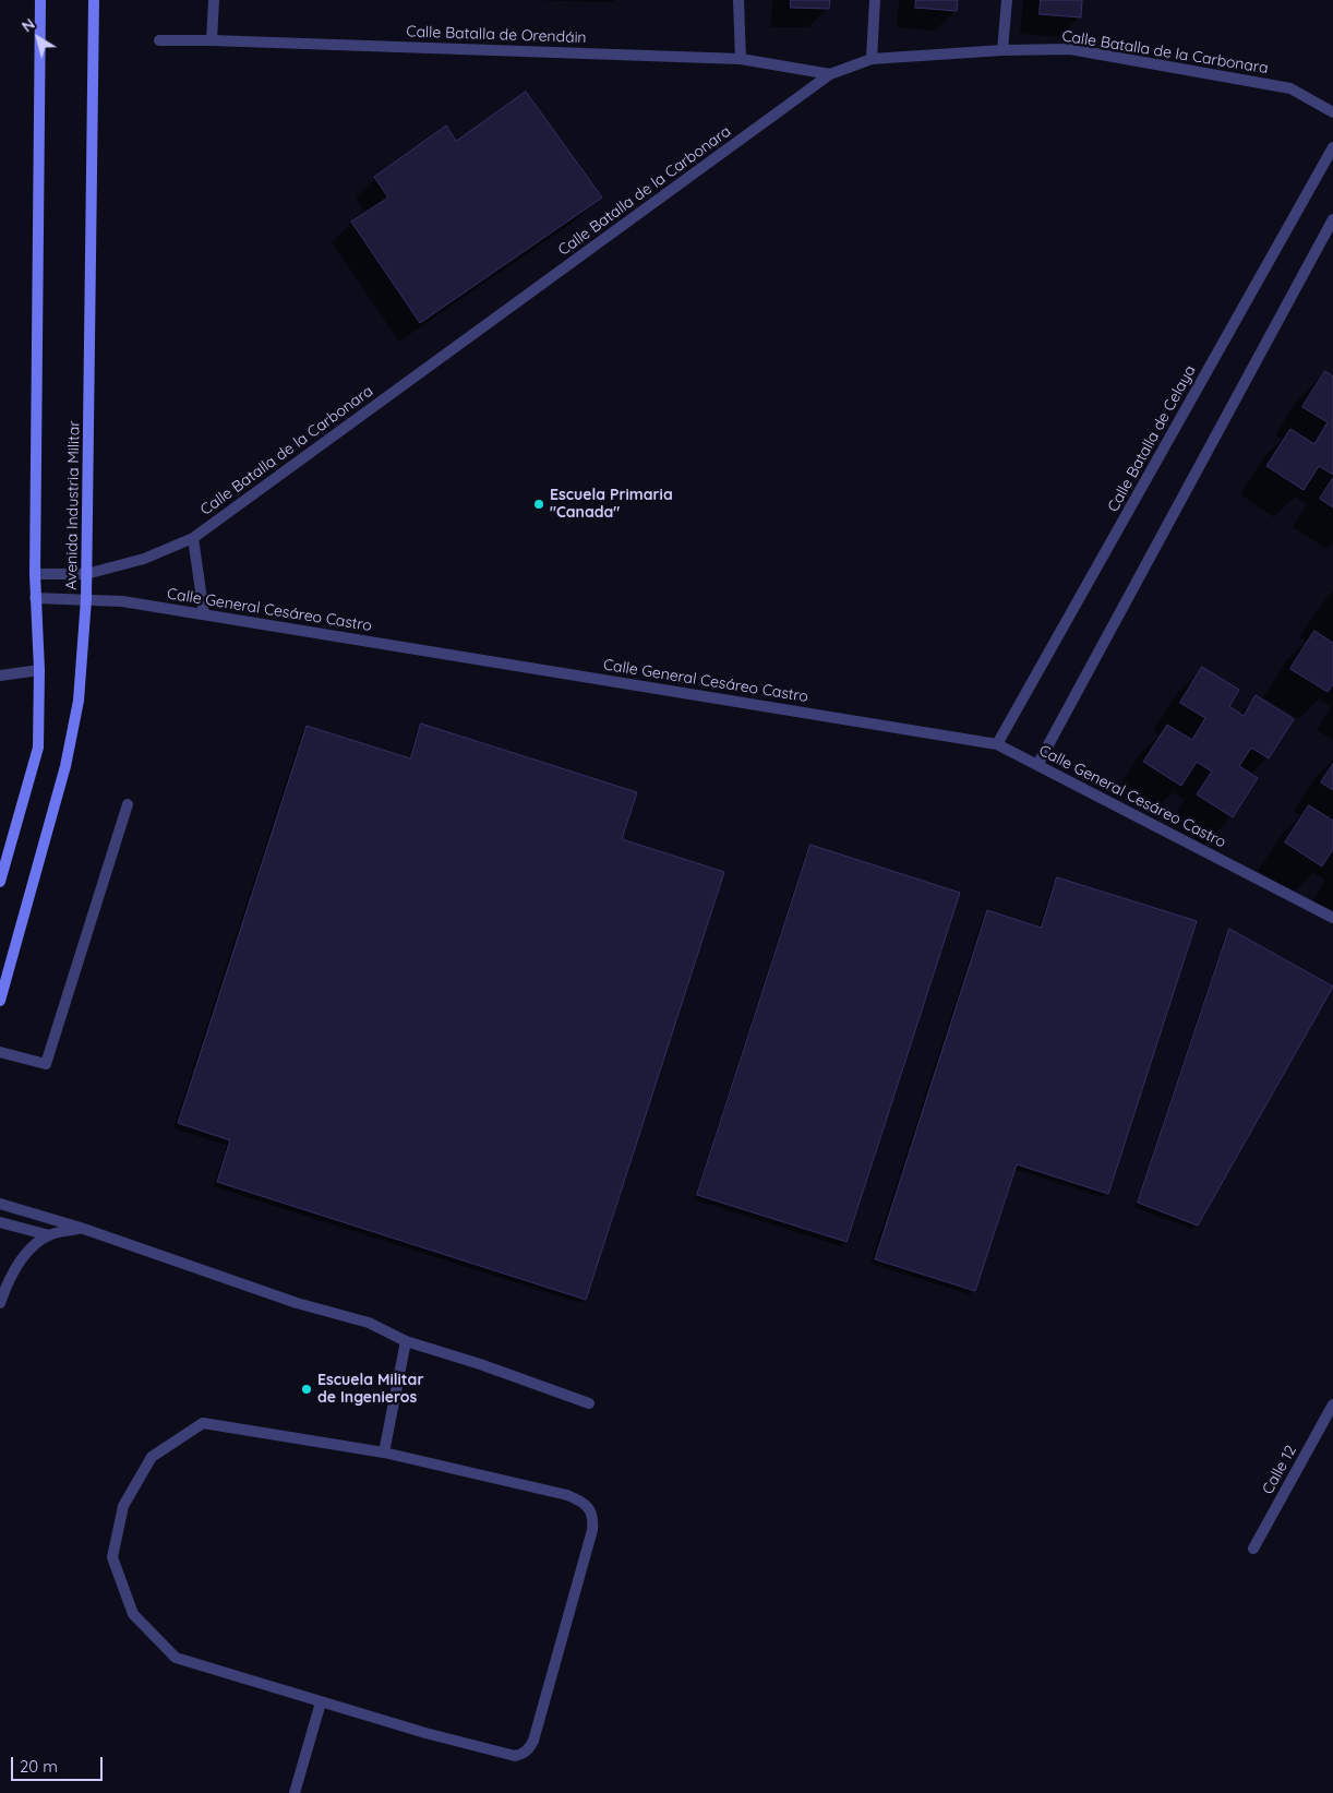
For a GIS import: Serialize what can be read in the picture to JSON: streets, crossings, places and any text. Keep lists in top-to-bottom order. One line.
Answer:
{"streets":{"main road":["Avenida Industria Militar"],"street":["Calle Batalla de Orendáin","Calle Batalla de la Carbonara","Calle Batalla de Celaya","Calle General Cesáreo Castro","Calle 12"]},"crossings":[["Calle Batalla de Orendáin","Calle Batalla de la Carbonara"],["Calle Batalla de la Carbonara","Avenida Industria Militar"],["Calle Batalla de Celaya","Calle General Cesáreo Castro"],["Avenida Industria Militar","Calle General Cesáreo Castro"]],"places":["Escuela Primaria \"Canada\"","Escuela Militar de Ingenieros"],"scale_bar":"20 m","north":"top left"}
